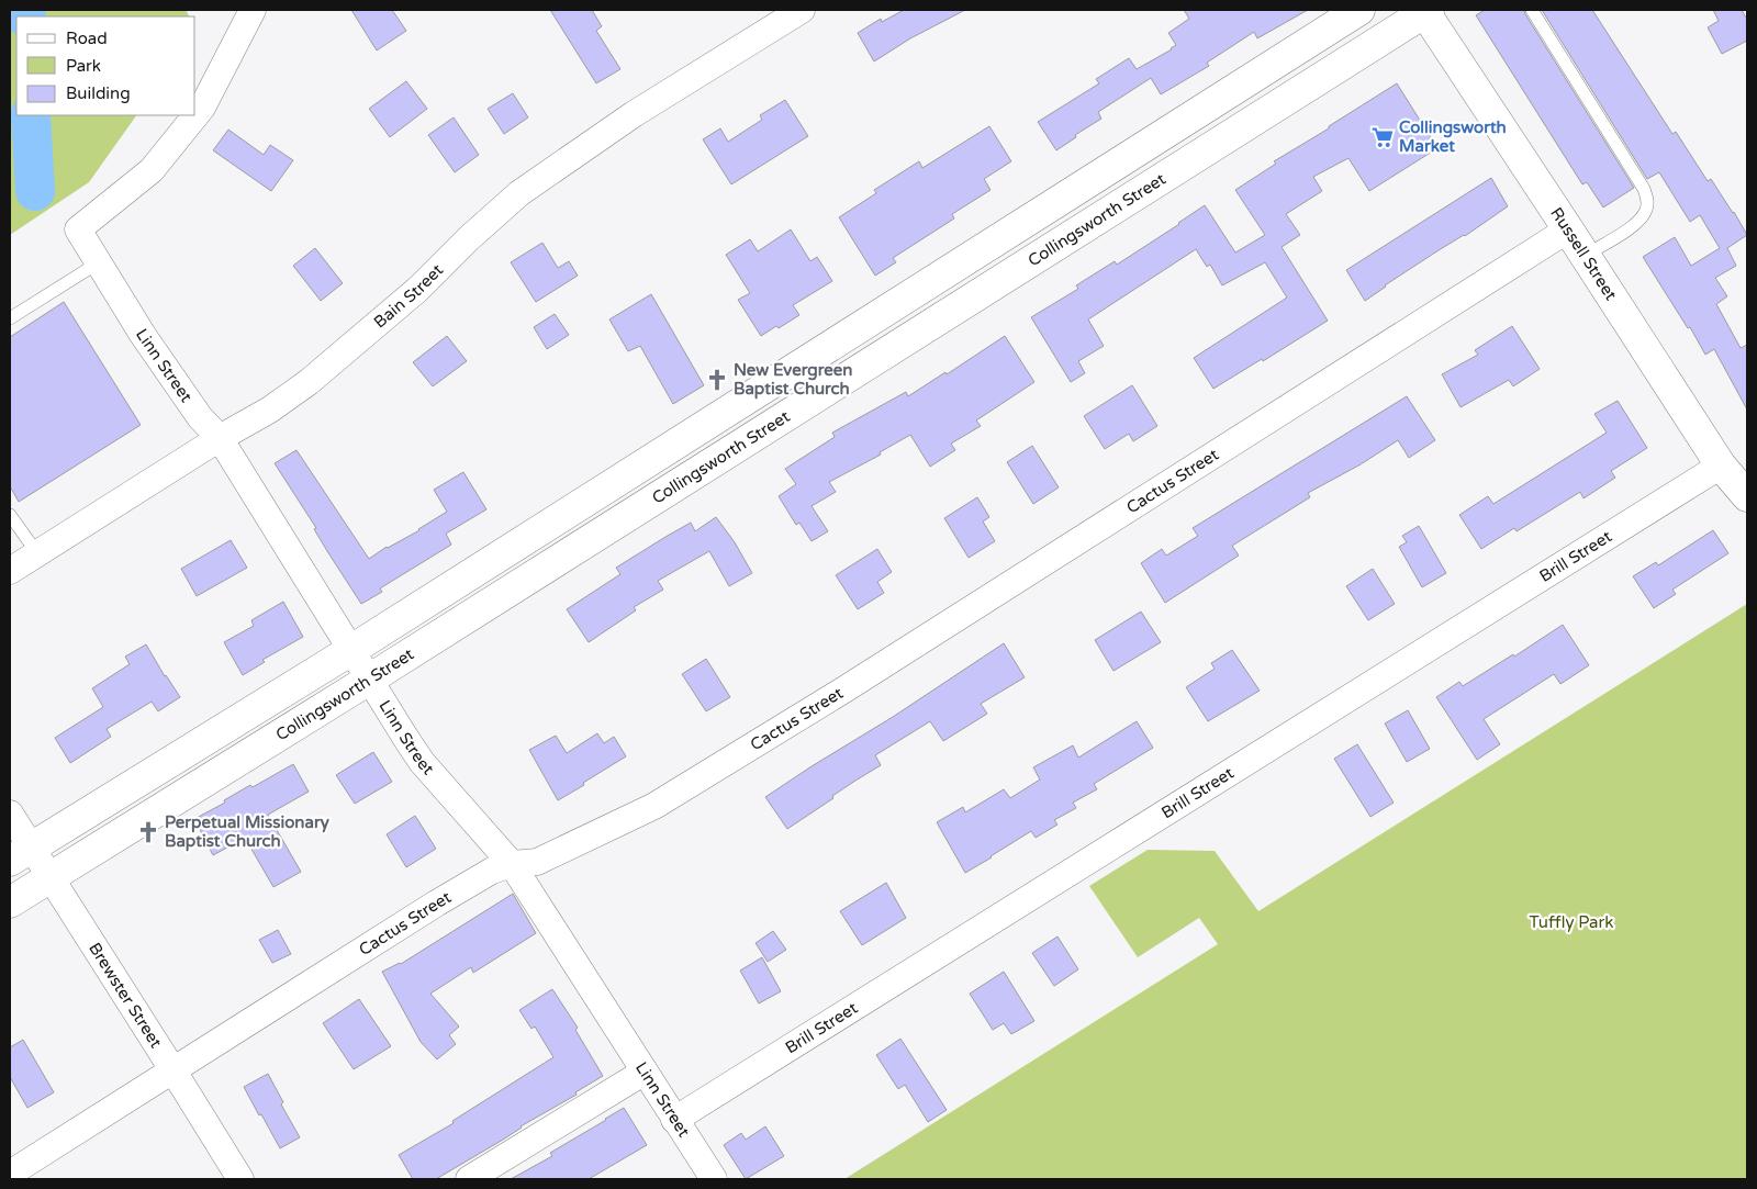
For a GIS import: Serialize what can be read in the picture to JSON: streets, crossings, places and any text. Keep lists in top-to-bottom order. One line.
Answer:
{"streets":{"main road":["Collingsworth Street","Russell Street"],"street":["Bain Street","Linn Street","Cactus Street","Brill Street","Brewster Street"]},"crossings":[["Collingsworth Street","Russell Street"],["Collingsworth Street","Linn Street"],["Collingsworth Street","Brewster Street"],["Russell Street","Cactus Street"],["Russell Street","Brill Street"],["Bain Street","Linn Street"],["Linn Street","Cactus Street"],["Linn Street","Brill Street"],["Cactus Street","Brewster Street"]],"parks":["Tuffly Park"],"places":{"supermarket":["Collingsworth Market"],"church":["New Evergreen Baptist Church","Perpetual Missionary Baptist Church"]},"legend":["Road","Park","Building"]}
